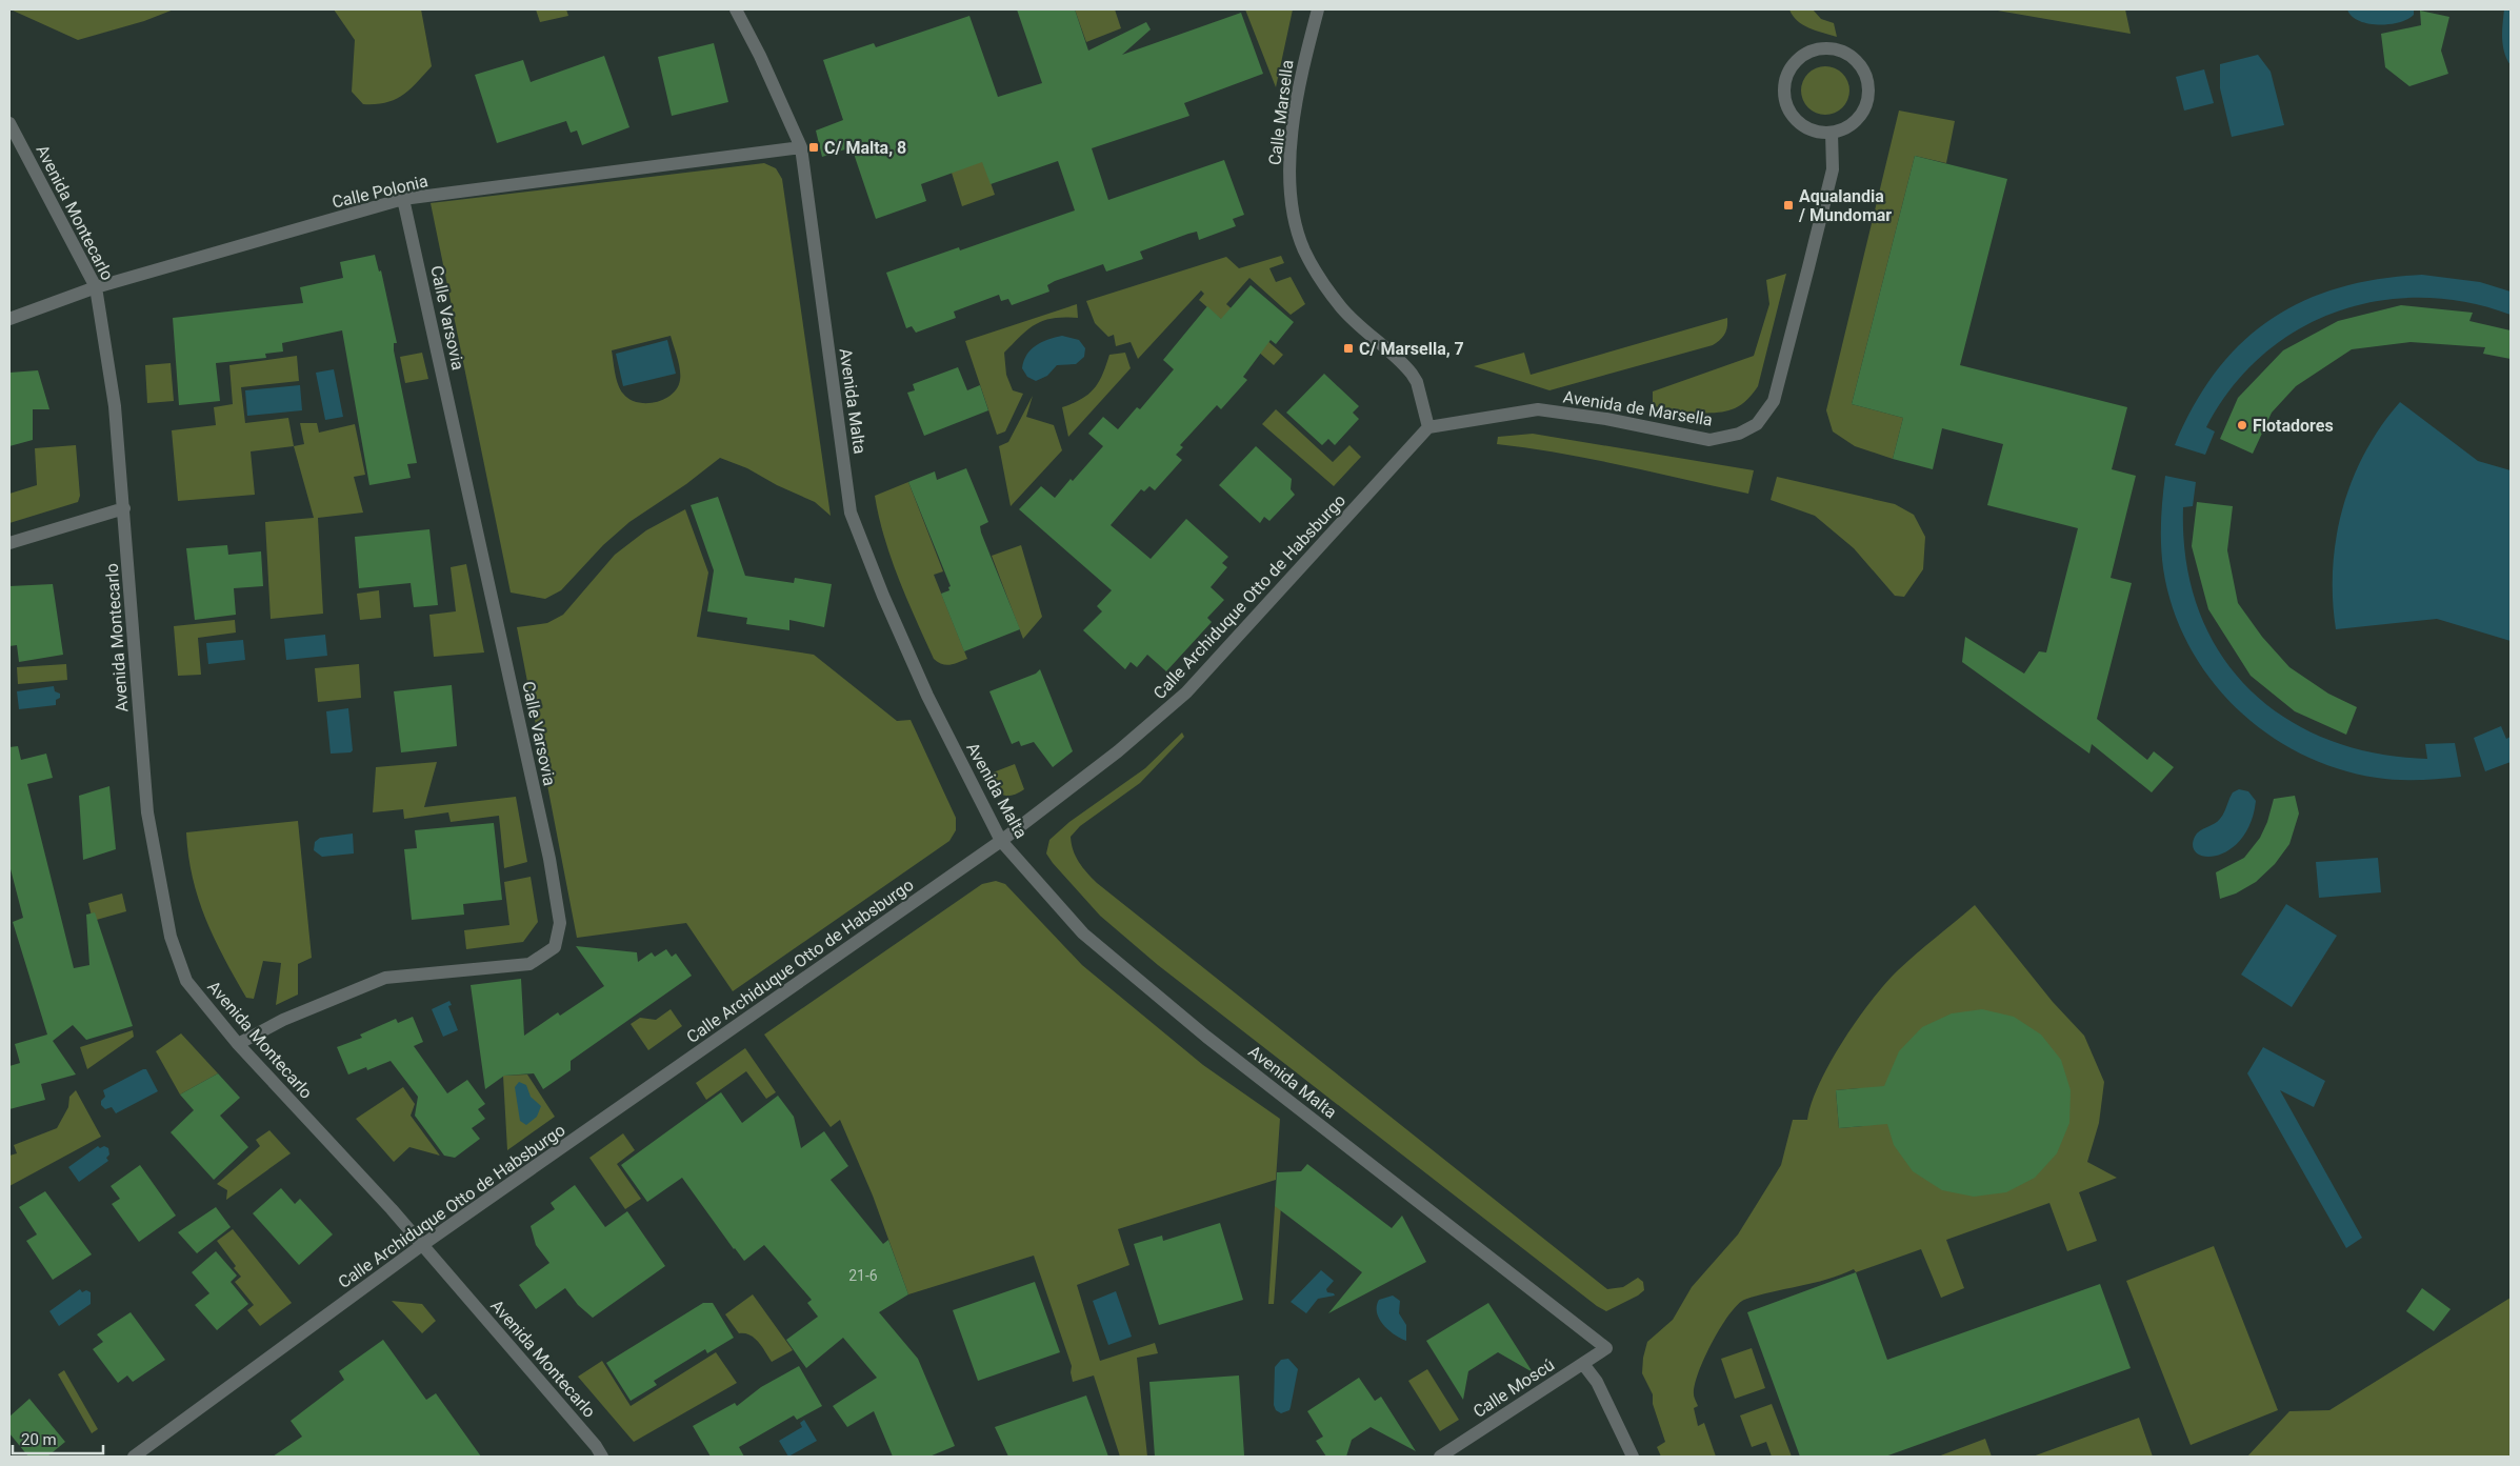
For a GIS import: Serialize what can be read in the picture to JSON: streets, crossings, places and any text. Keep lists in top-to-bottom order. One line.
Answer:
{"streets":{"street":["Calle Marsella","Calle Polonia","Avenida Montecarlo","Calle Varsovia","Avenida Malta","Avenida de Marsella","Calle Archiduque Otto de Habsburgo","Calle Moscú"]},"crossings":[["Calle Marsella","Avenida de Marsella"],["Calle Marsella","Calle Archiduque Otto de Habsburgo"],["Calle Polonia","Avenida Montecarlo"],["Calle Polonia","Calle Varsovia"],["Calle Polonia","Avenida Malta"],["Avenida Montecarlo","Calle Varsovia"],["Avenida Montecarlo","Calle Archiduque Otto de Habsburgo"],["Avenida Malta","Calle Archiduque Otto de Habsburgo"],["Avenida Malta","Calle Moscú"],["Avenida de Marsella","Calle Archiduque Otto de Habsburgo"]],"places":{"transit":["C/ Malta, 8","Aqualandia / Mundomar","C/ Marsella, 7"],"other":["Flotadores"]},"house_numbers":["21-6"],"scale_bar":"20 m"}
